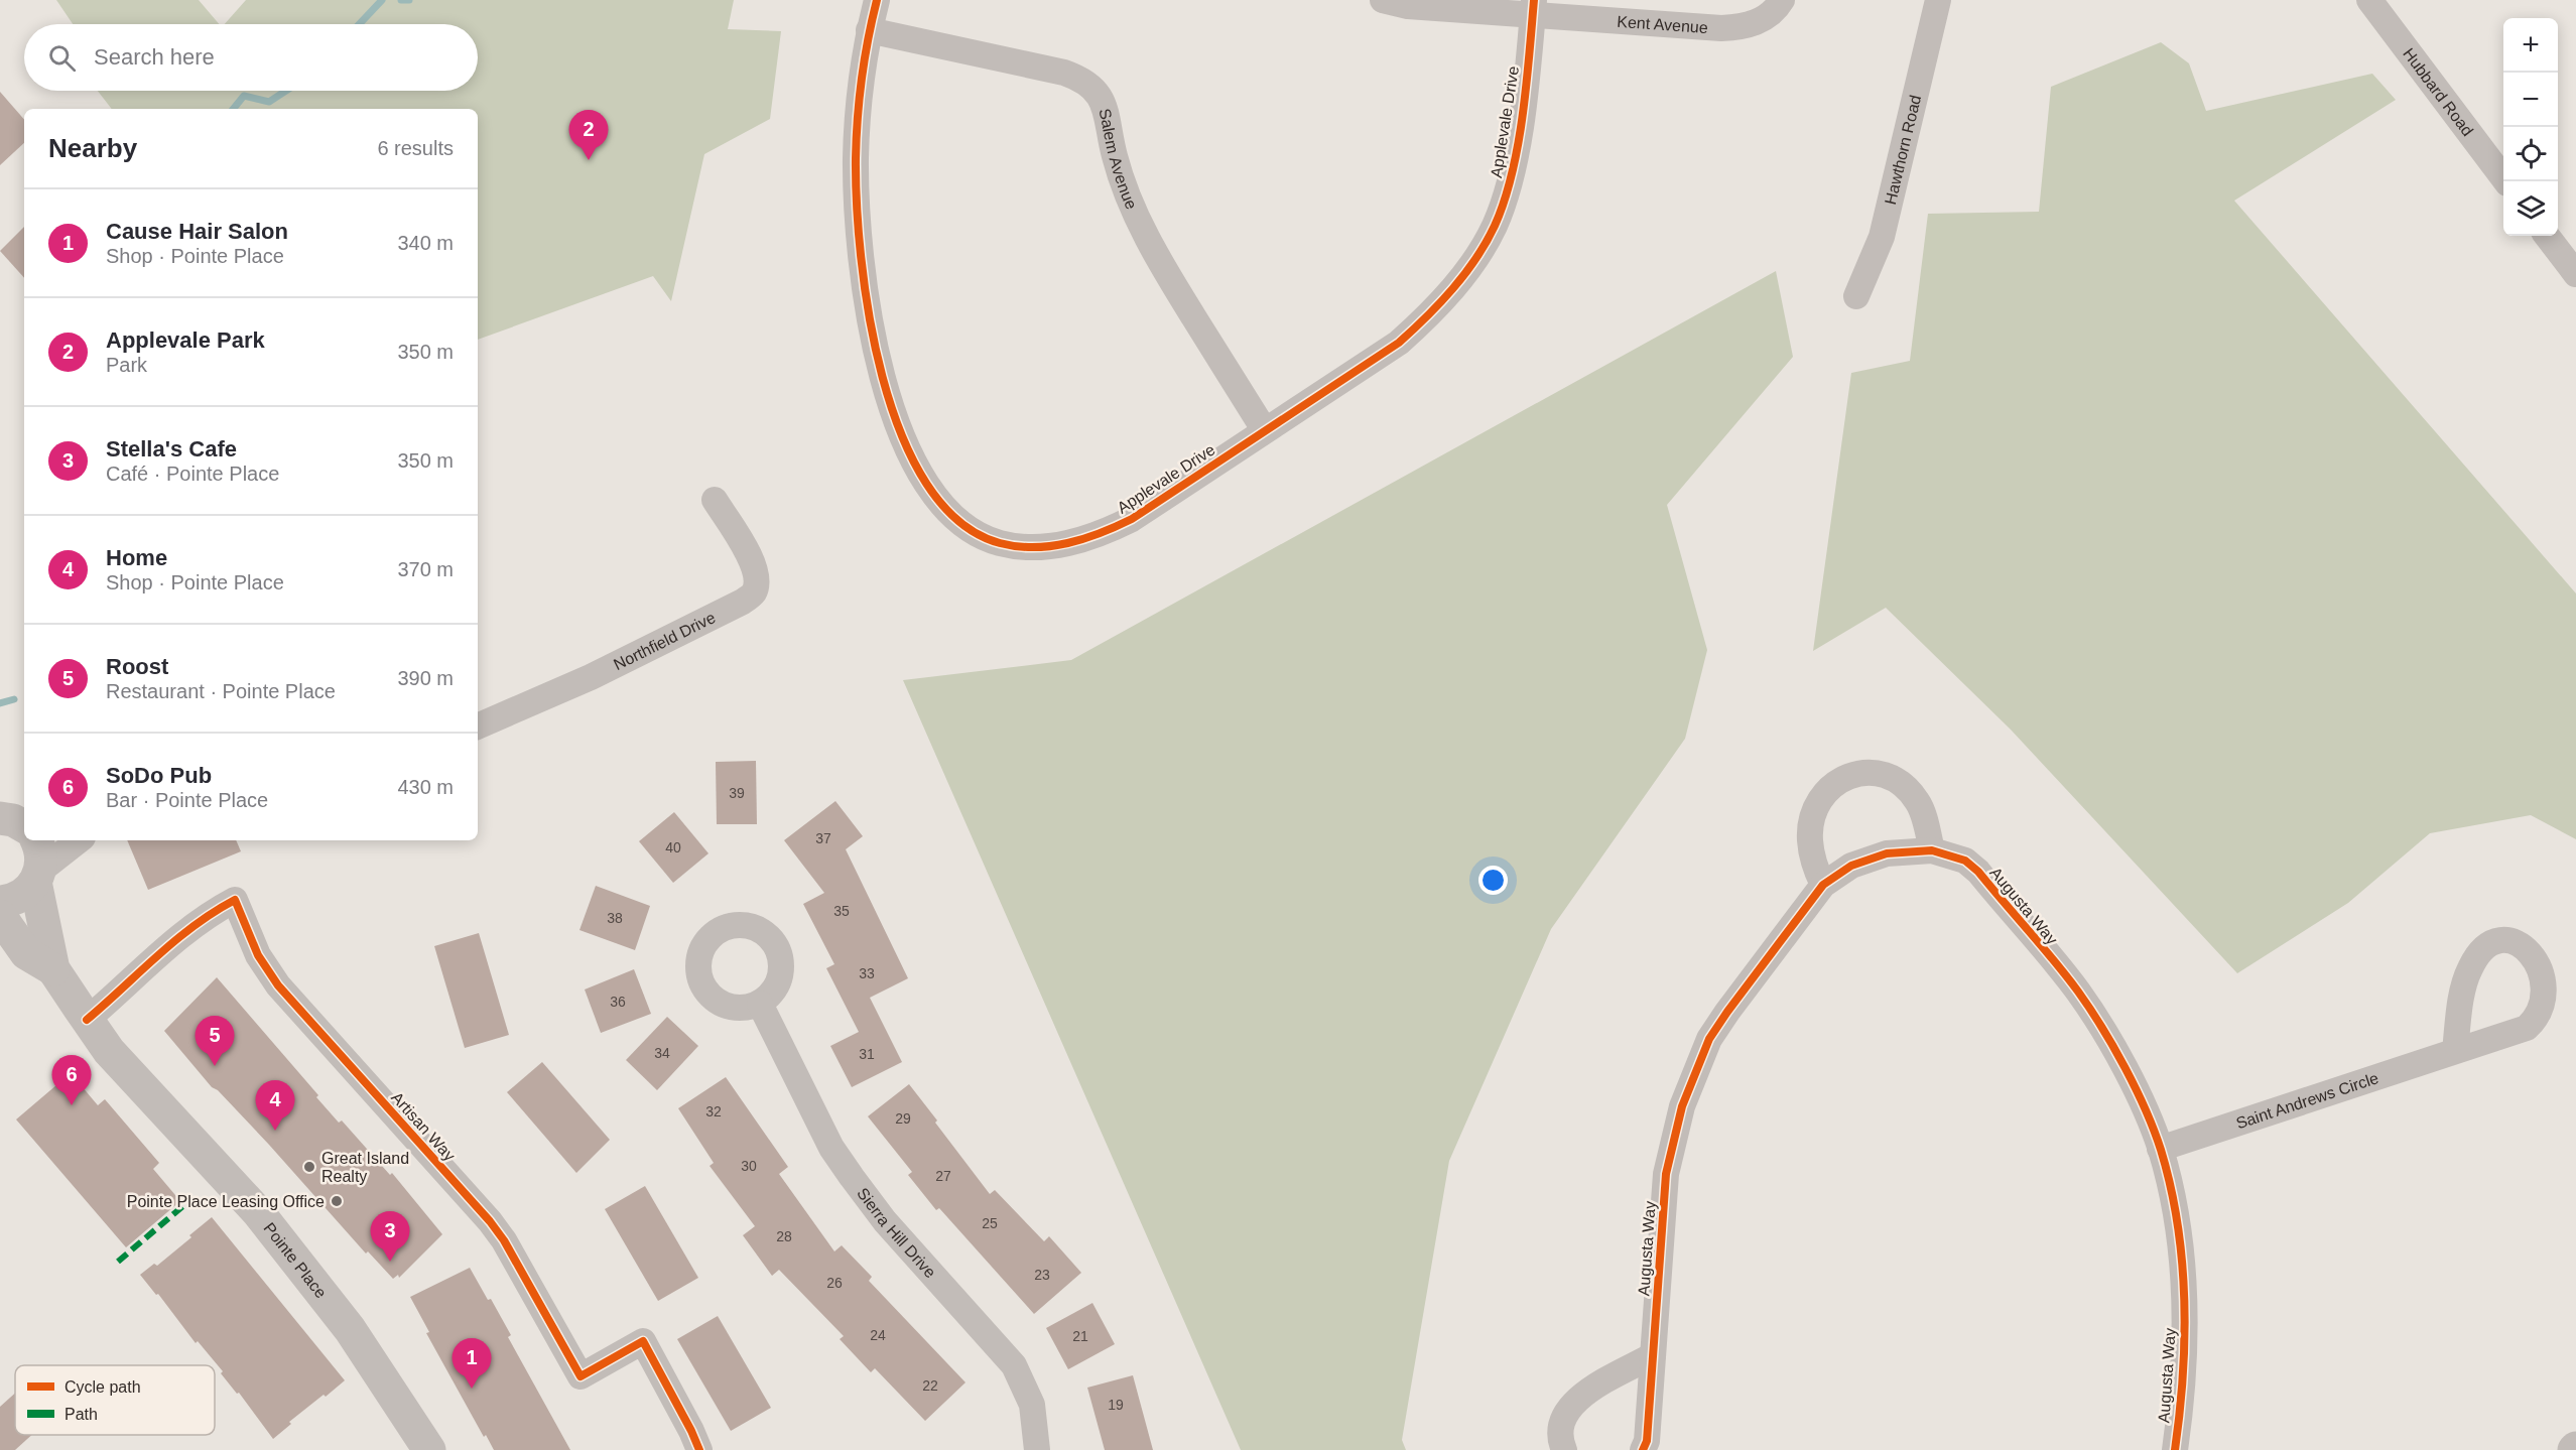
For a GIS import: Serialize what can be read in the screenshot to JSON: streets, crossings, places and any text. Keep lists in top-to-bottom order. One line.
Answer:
{"streets":{"street":["Kent Avenue","Hubbard Road","Applevale Drive","Hawthorn Road","Salem Avenue","Northfield Drive","Augusta Way","Saint Andrews Circle","Artisan Way","Sierra Hill Drive","Pointe Place"]},"crossings":[["Kent Avenue","Applevale Drive"],["Applevale Drive","Salem Avenue"],["Augusta Way","Saint Andrews Circle"],["Artisan Way","Pointe Place"]],"places":["Great Island Realty","Pointe Place Leasing Office"],"house_numbers":["39","37","40","35","38","33","36","34","31","32","29","30","27","25","28","23","26","24","21","22","19"],"legend":["Cycle path","Path"],"page":{"map_buttons":["+","−"],"search":"Search here","heading":["Nearby","6 results"],"pins":["2","5","6","4","3","1"],"list":[{"mark":"1","name":"Cause Hair Salon","note":"Shop · Pointe Place","value":"340 m"},{"mark":"2","name":"Applevale Park","note":"Park","value":"350 m"},{"mark":"3","name":"Stella's Cafe","note":"Café · Pointe Place","value":"350 m"},{"mark":"4","name":"Home","note":"Shop · Pointe Place","value":"370 m"},{"mark":"5","name":"Roost","note":"Restaurant · Pointe Place","value":"390 m"},{"mark":"6","name":"SoDo Pub","note":"Bar · Pointe Place","value":"430 m"}]}}
